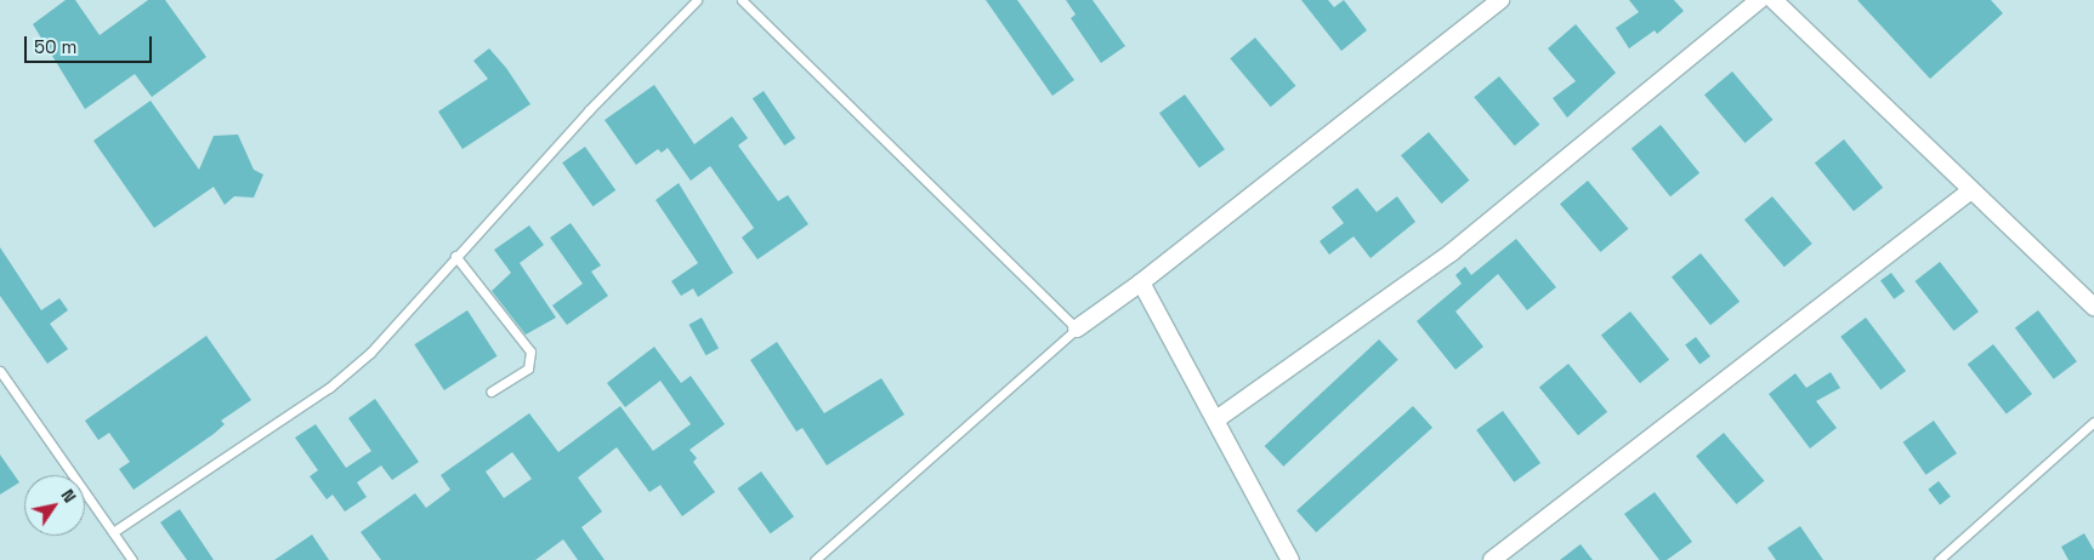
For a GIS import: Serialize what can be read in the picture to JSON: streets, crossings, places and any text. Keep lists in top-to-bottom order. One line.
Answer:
{"scale_bar":"50 m","north":"top right"}
